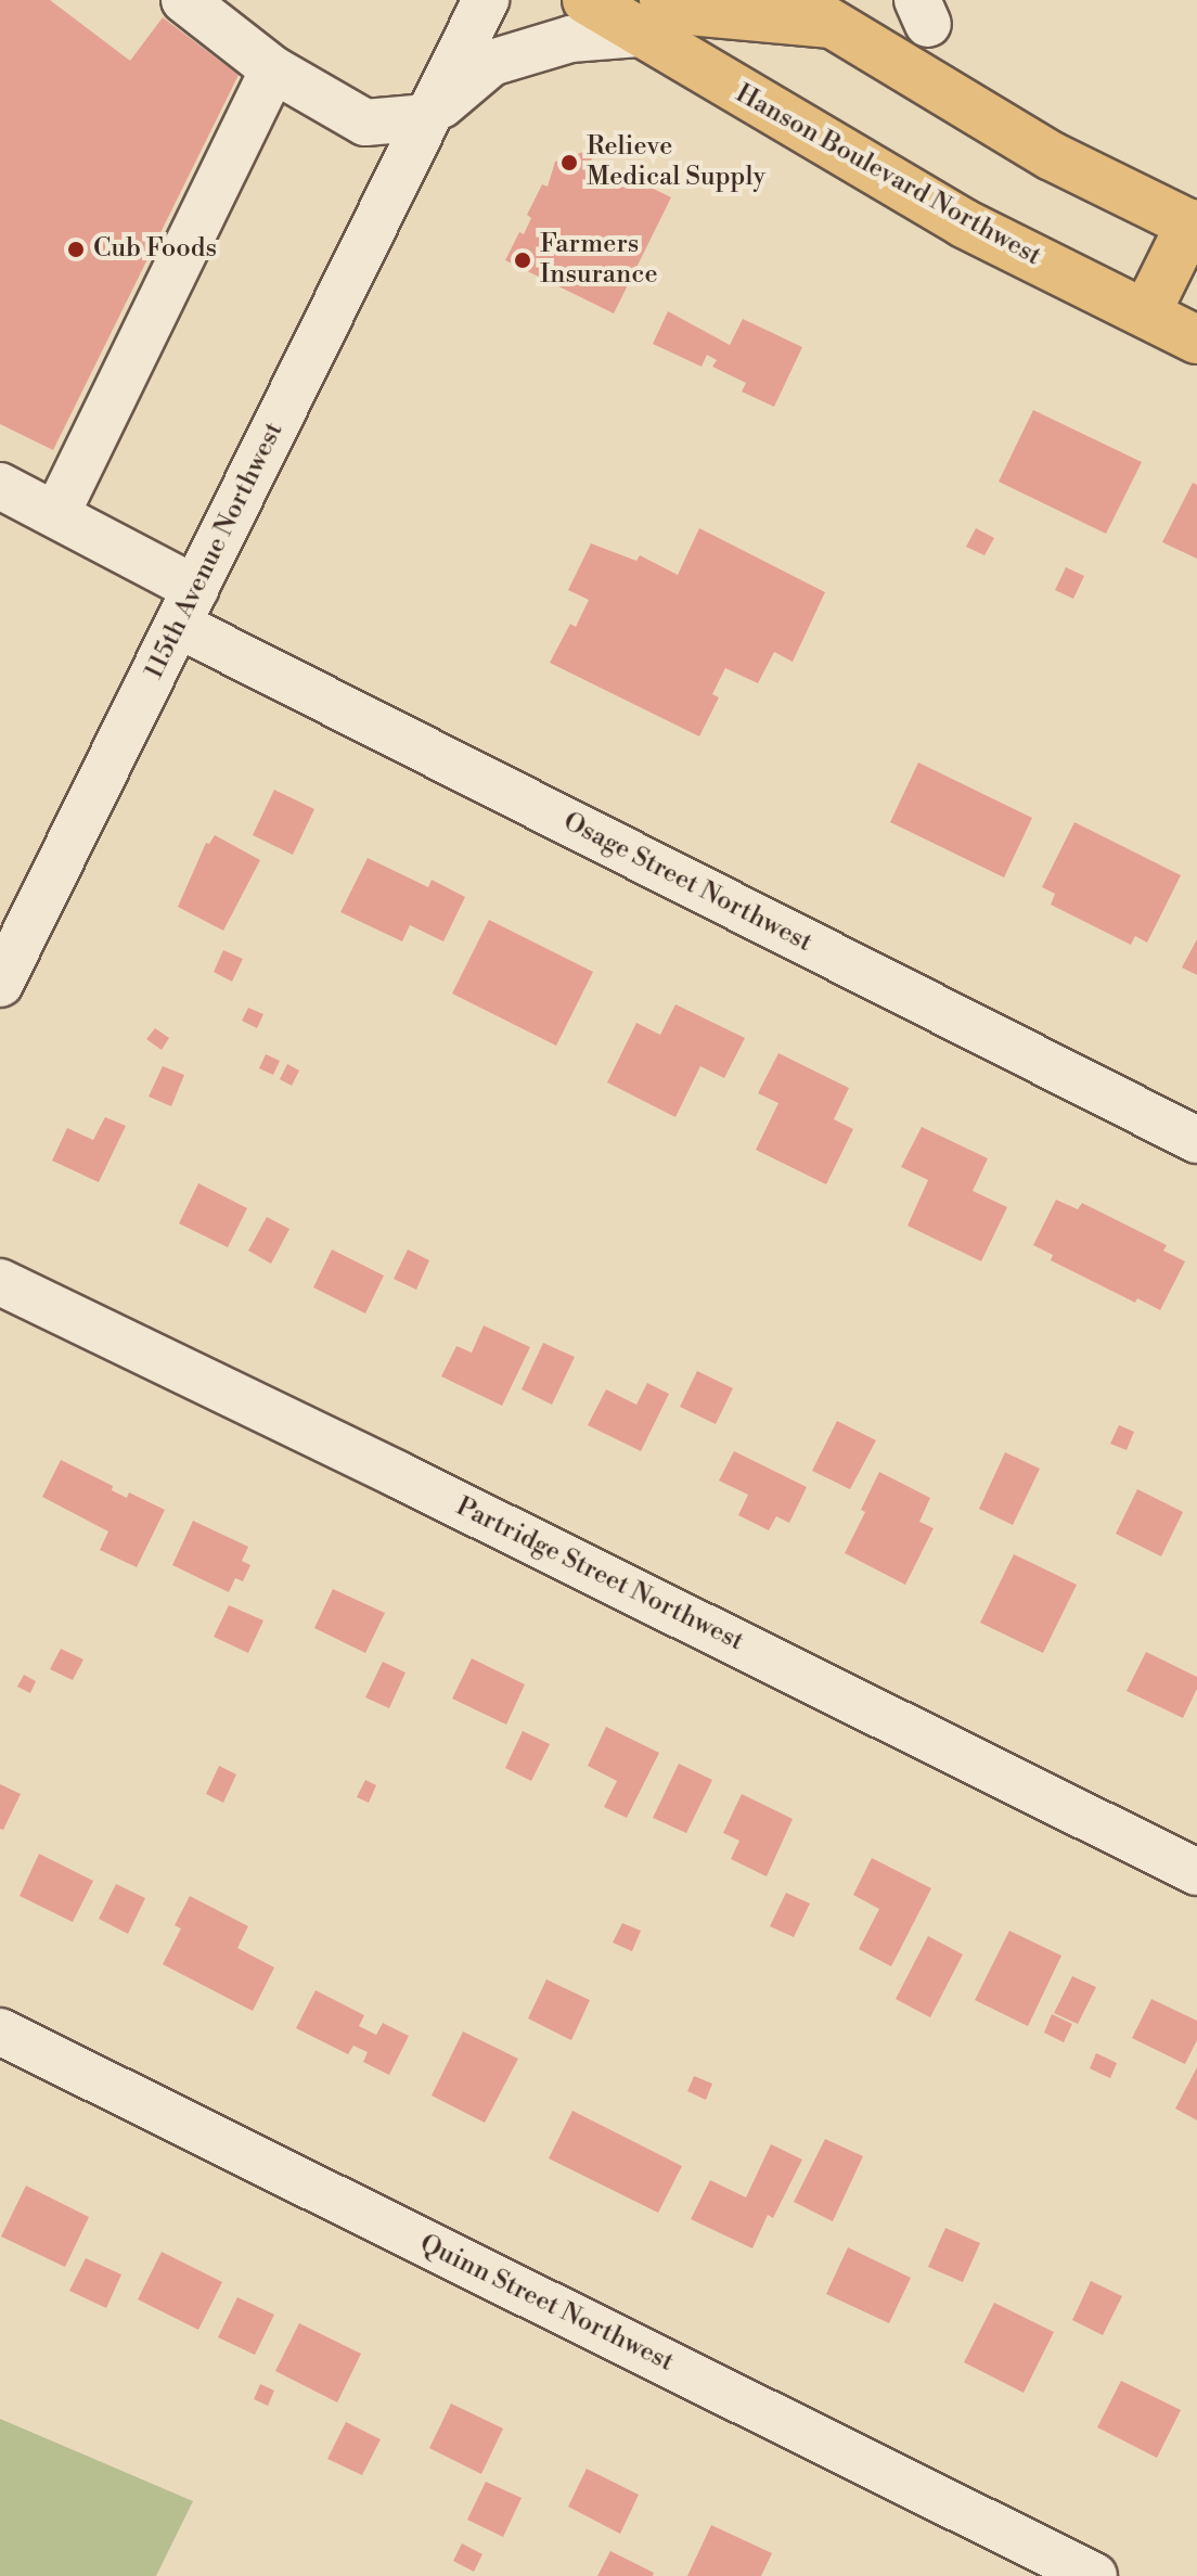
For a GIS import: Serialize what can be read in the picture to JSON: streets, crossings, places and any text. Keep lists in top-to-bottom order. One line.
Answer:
{"streets":{"main road":["Hanson Boulevard Northwest"],"street":["115th Avenue Northwest","Osage Street Northwest","Partridge Street Northwest","Quinn Street Northwest"]},"crossings":[["Hanson Boulevard Northwest","115th Avenue Northwest"],["115th Avenue Northwest","Osage Street Northwest"]],"places":["Relieve Medical Supply","Cub Foods","Farmers Insurance"]}
